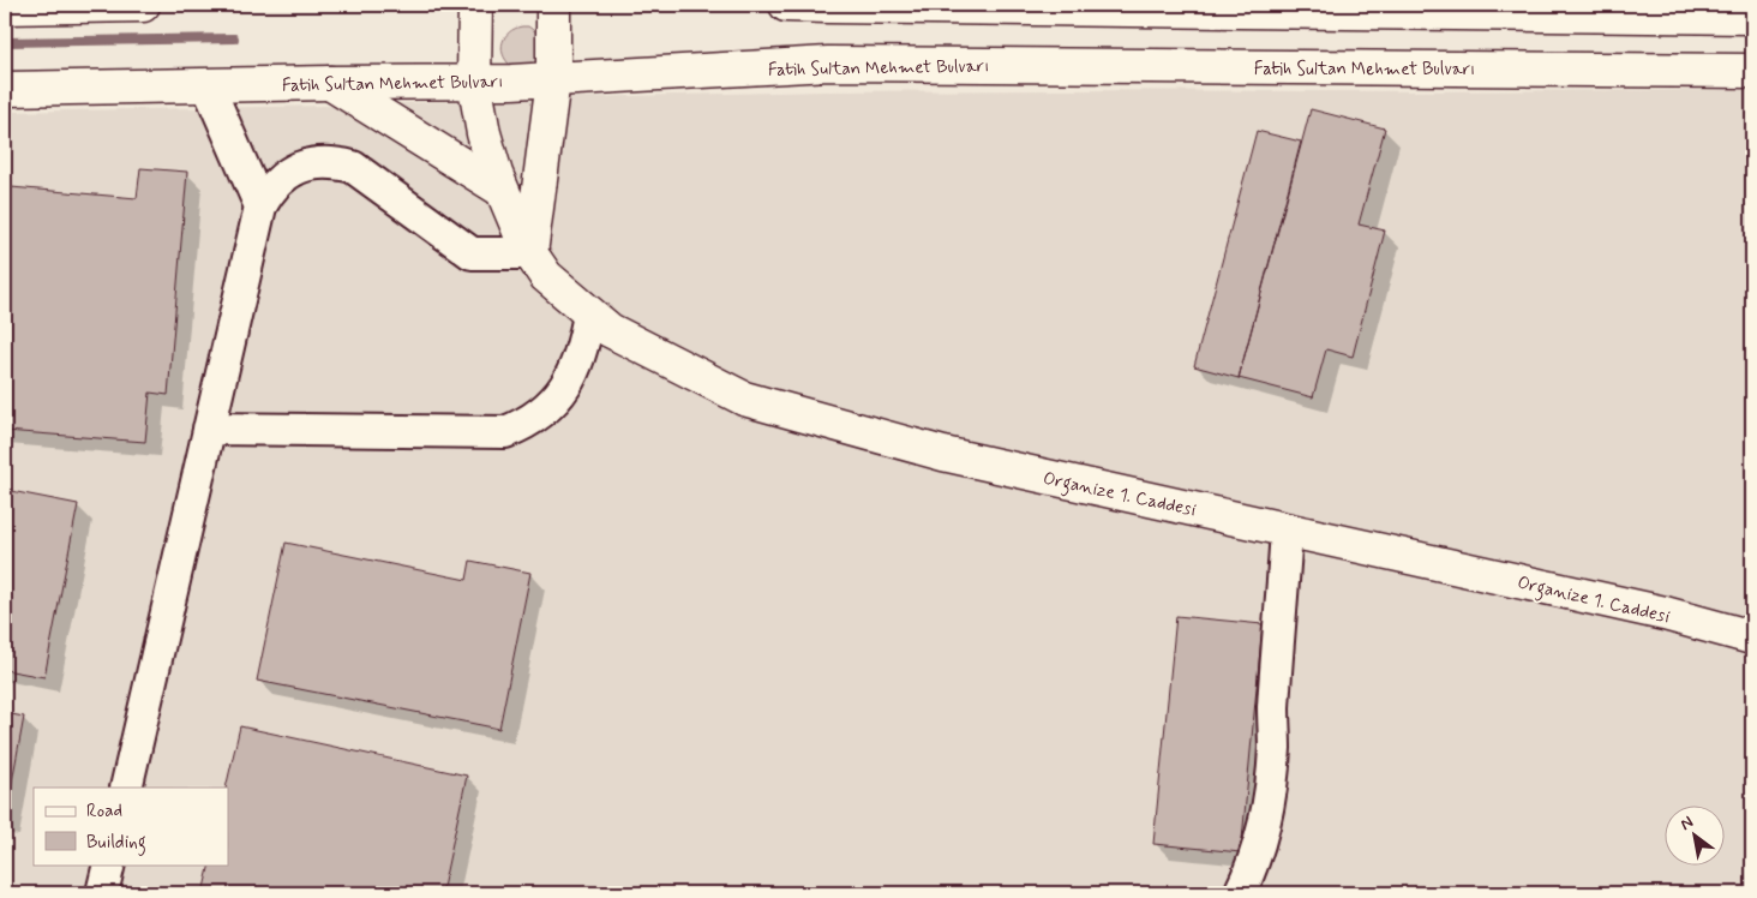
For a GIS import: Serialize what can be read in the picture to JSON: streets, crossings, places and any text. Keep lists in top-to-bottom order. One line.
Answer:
{"streets":{"main road":["Fatih Sultan Mehmet Bulvarı","Organize 1. Caddesi"]},"crossings":[["Fatih Sultan Mehmet Bulvarı","Organize 1. Caddesi"]],"legend":["Road","Building"],"north":"top left"}
